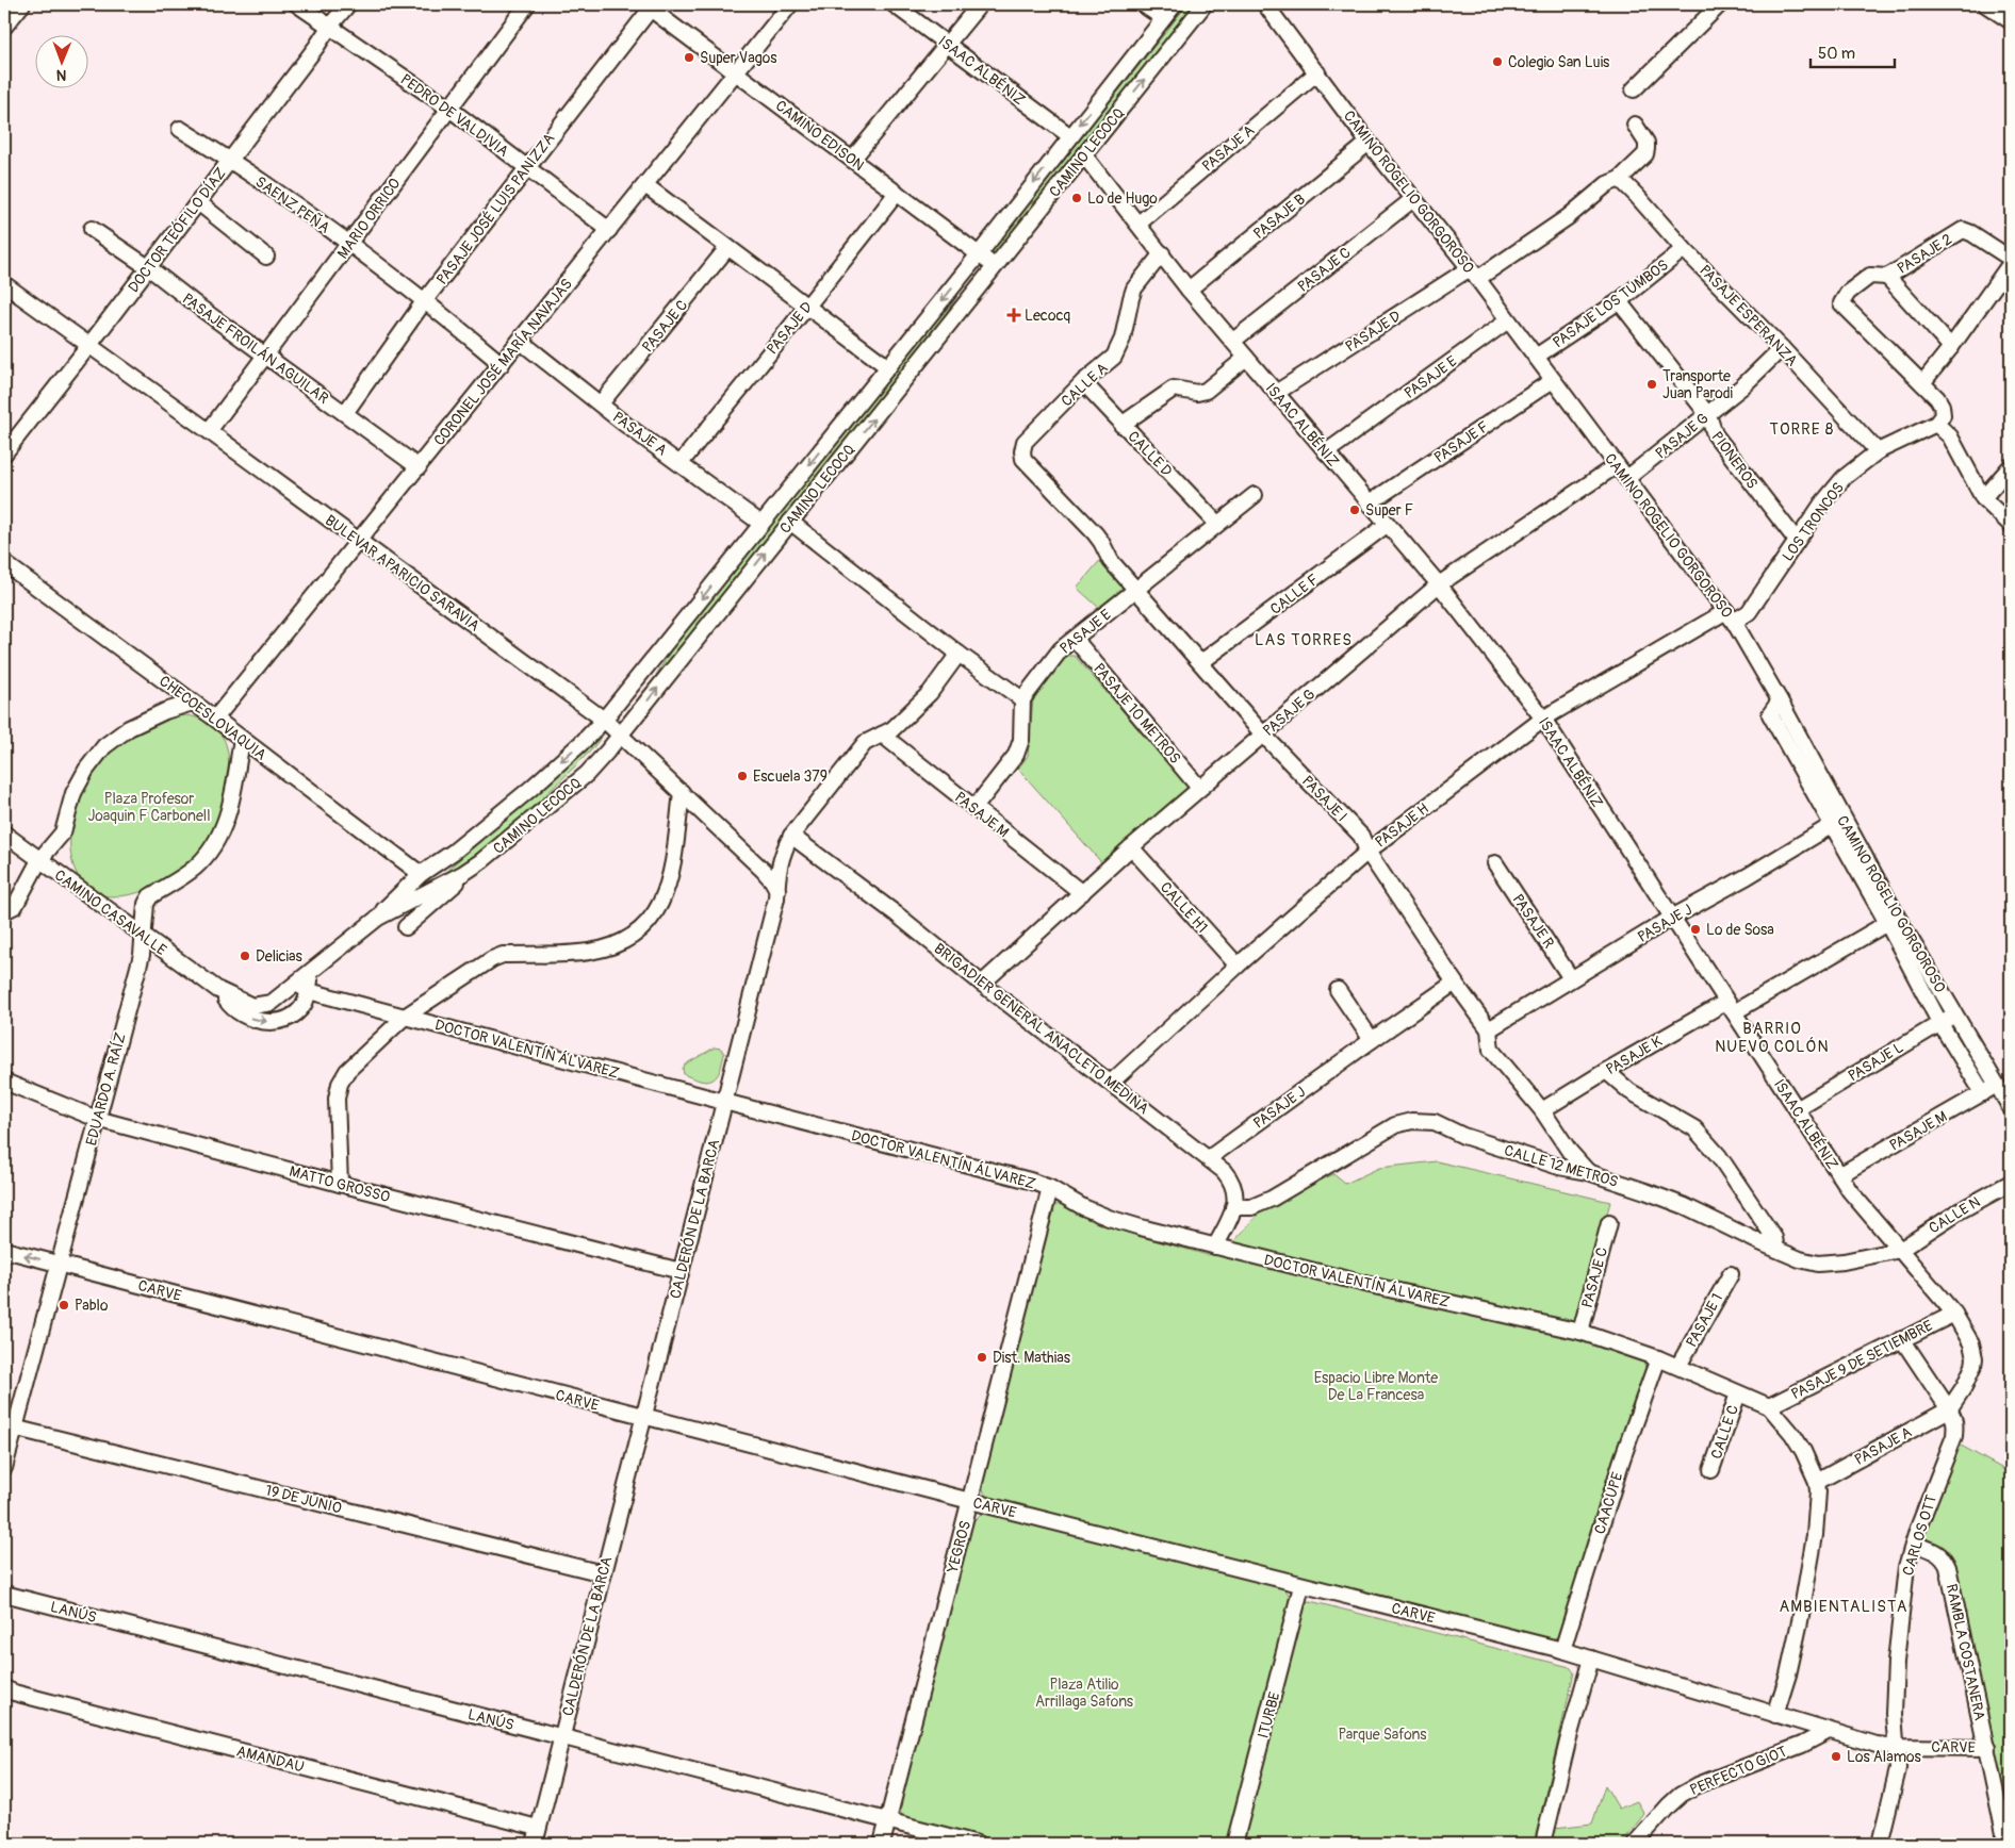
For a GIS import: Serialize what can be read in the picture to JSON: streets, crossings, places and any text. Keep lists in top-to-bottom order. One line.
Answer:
{"streets":{"street":["ISAAC ALBÉNIZ","PEDRO DE VALDIVIA","CAMINO EDISON","PASAJE A","CAMINO LECOCQ","CAMINO ROGELIO GORGOROSO","SAENZ PEÑA","PASAJE JOSÉ LUIS PANIZZA","PASAJE B","MARIO ORRICO","DOCTOR TEÓFILO DÍAZ","PASAJE 2","PASAJE C","PASAJE LOS TUMBOS","PASAJE ESPERANZA","PASAJE D","PASAJE FROILÁN AGUILAR","CORONEL JOSÉ MARÍA NAVAJAS","PASAJE E","CALLE A","PASAJE G","PASAJE F","CALLE D","PIONEROS","LOS TRONCOS","BULEVAR APARICIO SARAVIA","CALLE F","PASAJE 10 METROS","CHECOESLOVAQUIA","PASAJE I","PASAJE M","PASAJE H","CALLE H1","CAMINO CASAVALLE","PASAJE R","PASAJE J","BRIGADIER GENERAL ANACLETO MEDINA","DOCTOR VALENTÍN ÁLVAREZ","PASAJE K","PASAJE L","EDUARDO A. RAÍZ","CALLE 12 METROS","MATTO GROSSO","CALLE N","CALDERÓN DE LA BARCA","CARVE","PASAJE 1","PASAJE 9 DE SETIEMBRE","CALLE C","19 DE JUNIO","CAACUPE","CARLOS OTT","YEGROS","LANÚS","RAMBLA COSTANERA","ITURBE","AMANDAU","PERFECTO GIOT"]},"crossings":[["ISAAC ALBÉNIZ","PASAJE A"],["ISAAC ALBÉNIZ","CAMINO LECOCQ"],["ISAAC ALBÉNIZ","PASAJE B"],["ISAAC ALBÉNIZ","PASAJE C"],["ISAAC ALBÉNIZ","PASAJE D"],["ISAAC ALBÉNIZ","PASAJE E"],["ISAAC ALBÉNIZ","CALLE A"],["ISAAC ALBÉNIZ","PASAJE G"],["ISAAC ALBÉNIZ","PASAJE F"],["ISAAC ALBÉNIZ","CALLE F"],["ISAAC ALBÉNIZ","PASAJE M"],["ISAAC ALBÉNIZ","PASAJE H"],["ISAAC ALBÉNIZ","PASAJE J"],["ISAAC ALBÉNIZ","PASAJE K"],["ISAAC ALBÉNIZ","PASAJE L"],["ISAAC ALBÉNIZ","CALLE 12 METROS"],["ISAAC ALBÉNIZ","CALLE N"],["ISAAC ALBÉNIZ","PASAJE 9 DE SETIEMBRE"],["ISAAC ALBÉNIZ","CARLOS OTT"],["PEDRO DE VALDIVIA","PASAJE JOSÉ LUIS PANIZZA"],["PEDRO DE VALDIVIA","MARIO ORRICO"],["PEDRO DE VALDIVIA","DOCTOR TEÓFILO DÍAZ"],["PEDRO DE VALDIVIA","CORONEL JOSÉ MARÍA NAVAJAS"],["CAMINO EDISON","CAMINO LECOCQ"],["CAMINO EDISON","PASAJE JOSÉ LUIS PANIZZA"],["CAMINO EDISON","PASAJE D"],["CAMINO EDISON","CORONEL JOSÉ MARÍA NAVAJAS"],["PASAJE A","CAMINO LECOCQ"],["PASAJE A","CAMINO ROGELIO GORGOROSO"],["PASAJE A","PASAJE C"],["PASAJE A","PASAJE D"],["PASAJE A","CORONEL JOSÉ MARÍA NAVAJAS"],["PASAJE A","CARLOS OTT"],["CAMINO LECOCQ","BULEVAR APARICIO SARAVIA"],["CAMINO LECOCQ","CHECOESLOVAQUIA"],["CAMINO LECOCQ","CAMINO CASAVALLE"],["CAMINO LECOCQ","DOCTOR VALENTÍN ÁLVAREZ"],["CAMINO ROGELIO GORGOROSO","PASAJE B"],["CAMINO ROGELIO GORGOROSO","PASAJE C"],["CAMINO ROGELIO GORGOROSO","PASAJE LOS TUMBOS"],["CAMINO ROGELIO GORGOROSO","PASAJE D"],["CAMINO ROGELIO GORGOROSO","PASAJE E"],["CAMINO ROGELIO GORGOROSO","PASAJE G"],["CAMINO ROGELIO GORGOROSO","PASAJE F"],["CAMINO ROGELIO GORGOROSO","LOS TRONCOS"],["CAMINO ROGELIO GORGOROSO","PASAJE M"],["CAMINO ROGELIO GORGOROSO","PASAJE H"],["CAMINO ROGELIO GORGOROSO","PASAJE J"],["CAMINO ROGELIO GORGOROSO","PASAJE K"],["CAMINO ROGELIO GORGOROSO","PASAJE L"],["SAENZ PEÑA","PASAJE JOSÉ LUIS PANIZZA"],["SAENZ PEÑA","MARIO ORRICO"],["SAENZ PEÑA","DOCTOR TEÓFILO DÍAZ"],["SAENZ PEÑA","CORONEL JOSÉ MARÍA NAVAJAS"],["PASAJE JOSÉ LUIS PANIZZA","PASAJE FROILÁN AGUILAR"],["MARIO ORRICO","PASAJE FROILÁN AGUILAR"],["MARIO ORRICO","BULEVAR APARICIO SARAVIA"],["DOCTOR TEÓFILO DÍAZ","PASAJE FROILÁN AGUILAR"],["DOCTOR TEÓFILO DÍAZ","BULEVAR APARICIO SARAVIA"],["PASAJE C","DOCTOR VALENTÍN ÁLVAREZ"],["PASAJE LOS TUMBOS","PASAJE ESPERANZA"],["PASAJE LOS TUMBOS","PIONEROS"],["PASAJE ESPERANZA","PASAJE D"],["PASAJE ESPERANZA","PASAJE G"],["PASAJE ESPERANZA","LOS TRONCOS"],["PASAJE FROILÁN AGUILAR","CORONEL JOSÉ MARÍA NAVAJAS"],["CORONEL JOSÉ MARÍA NAVAJAS","BULEVAR APARICIO SARAVIA"],["CORONEL JOSÉ MARÍA NAVAJAS","CHECOESLOVAQUIA"],["PASAJE E","CALLE D"],["PASAJE E","PASAJE 10 METROS"],["PASAJE E","PASAJE I"],["CALLE A","CALLE D"],["CALLE A","PASAJE I"],["PASAJE G","PIONEROS"],["PASAJE G","PASAJE 10 METROS"],["PASAJE G","PASAJE I"],["PASAJE G","PASAJE M"],["PASAJE G","CALLE H1"],["PASAJE G","BRIGADIER GENERAL ANACLETO MEDINA"],["PIONEROS","LOS TRONCOS"],["LOS TRONCOS","PASAJE H"],["BULEVAR APARICIO SARAVIA","CALDERÓN DE LA BARCA"],["CALLE F","PASAJE I"],["CHECOESLOVAQUIA","EDUARDO A. RAÍZ"],["PASAJE I","PASAJE H"],["PASAJE I","PASAJE J"],["PASAJE I","PASAJE K"],["PASAJE I","CALLE 12 METROS"],["PASAJE M","CALDERÓN DE LA BARCA"],["PASAJE H","CALLE H1"],["PASAJE H","BRIGADIER GENERAL ANACLETO MEDINA"],["CAMINO CASAVALLE","EDUARDO A. RAÍZ"],["PASAJE R","PASAJE J"],["PASAJE J","BRIGADIER GENERAL ANACLETO MEDINA"],["BRIGADIER GENERAL ANACLETO MEDINA","DOCTOR VALENTÍN ÁLVAREZ"],["BRIGADIER GENERAL ANACLETO MEDINA","CALLE 12 METROS"],["BRIGADIER GENERAL ANACLETO MEDINA","CALDERÓN DE LA BARCA"],["DOCTOR VALENTÍN ÁLVAREZ","CALDERÓN DE LA BARCA"],["DOCTOR VALENTÍN ÁLVAREZ","PASAJE 1"],["DOCTOR VALENTÍN ÁLVAREZ","PASAJE 9 DE SETIEMBRE"],["DOCTOR VALENTÍN ÁLVAREZ","CALLE C"],["DOCTOR VALENTÍN ÁLVAREZ","CAACUPE"],["DOCTOR VALENTÍN ÁLVAREZ","YEGROS"],["EDUARDO A. RAÍZ","MATTO GROSSO"],["EDUARDO A. RAÍZ","CARVE"],["EDUARDO A. RAÍZ","19 DE JUNIO"],["CALLE 12 METROS","CALLE N"],["MATTO GROSSO","CALDERÓN DE LA BARCA"],["CALDERÓN DE LA BARCA","CARVE"],["CALDERÓN DE LA BARCA","19 DE JUNIO"],["CALDERÓN DE LA BARCA","LANÚS"],["CALDERÓN DE LA BARCA","AMANDAU"],["CARVE","CAACUPE"],["CARVE","CARLOS OTT"],["CARVE","YEGROS"],["CARVE","RAMBLA COSTANERA"],["CARVE","ITURBE"],["CARVE","PERFECTO GIOT"],["PASAJE 9 DE SETIEMBRE","CARLOS OTT"],["CARLOS OTT","RAMBLA COSTANERA"],["YEGROS","LANÚS"]],"districts":["TORRE 8","LAS TORRES","BARRIO NUEVO COLÓN","AMBIENTALISTA"],"parks":["Plaza Profesor Joaquin F Carbonell","Espacio Libre Monte De La Francesa","Plaza Atilio Arrillaga Safons","Parque Safons"],"places":{"other":["Super Vagos","Colegio San Luis","Lo de Hugo","Transporte Juan Parodi","Super F","Escuela 379","Lo de Sosa","Delicias","Pablo","Dist. Mathias","Los Alamos"],"health":["Lecocq"]},"scale_bar":"50 m","north":"bottom"}
